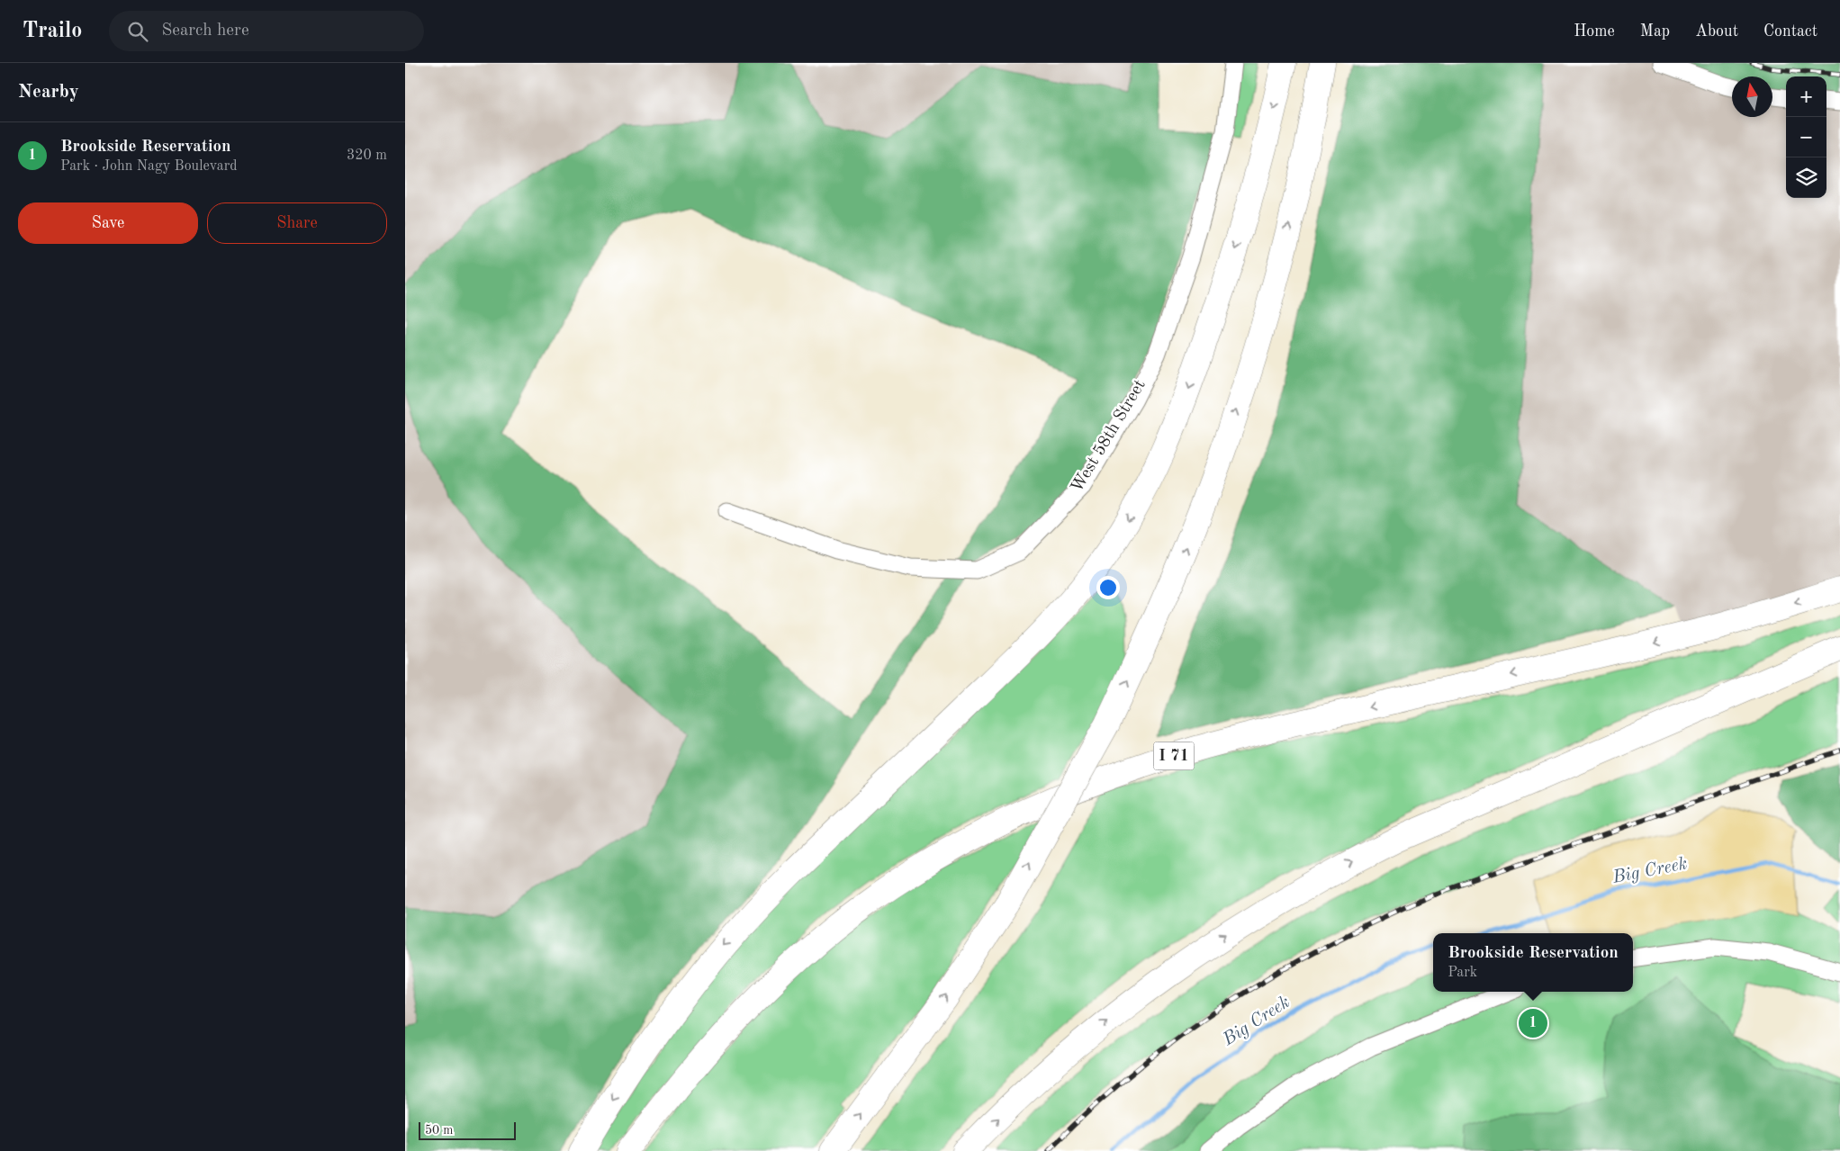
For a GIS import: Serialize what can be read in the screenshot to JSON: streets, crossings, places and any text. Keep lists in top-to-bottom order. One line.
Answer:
{"streets":{"highway":["I 71"],"street":["West 58th Street"]},"water":["Big Creek"],"scale_bar":"50 m","north":"top","page":{"header":"Trailo","search":"Search here","nav":["Home","Map","About","Contact"],"heading":"Nearby","map_buttons":["+","−"],"list":[{"mark":"1","name":"Brookside Reservation","note":"Park · John Nagy Boulevard","value":"320 m"}],"buttons":["Save","Share"],"popup":["Brookside Reservation","Park"],"pins":"1","scale":"50 m"}}
